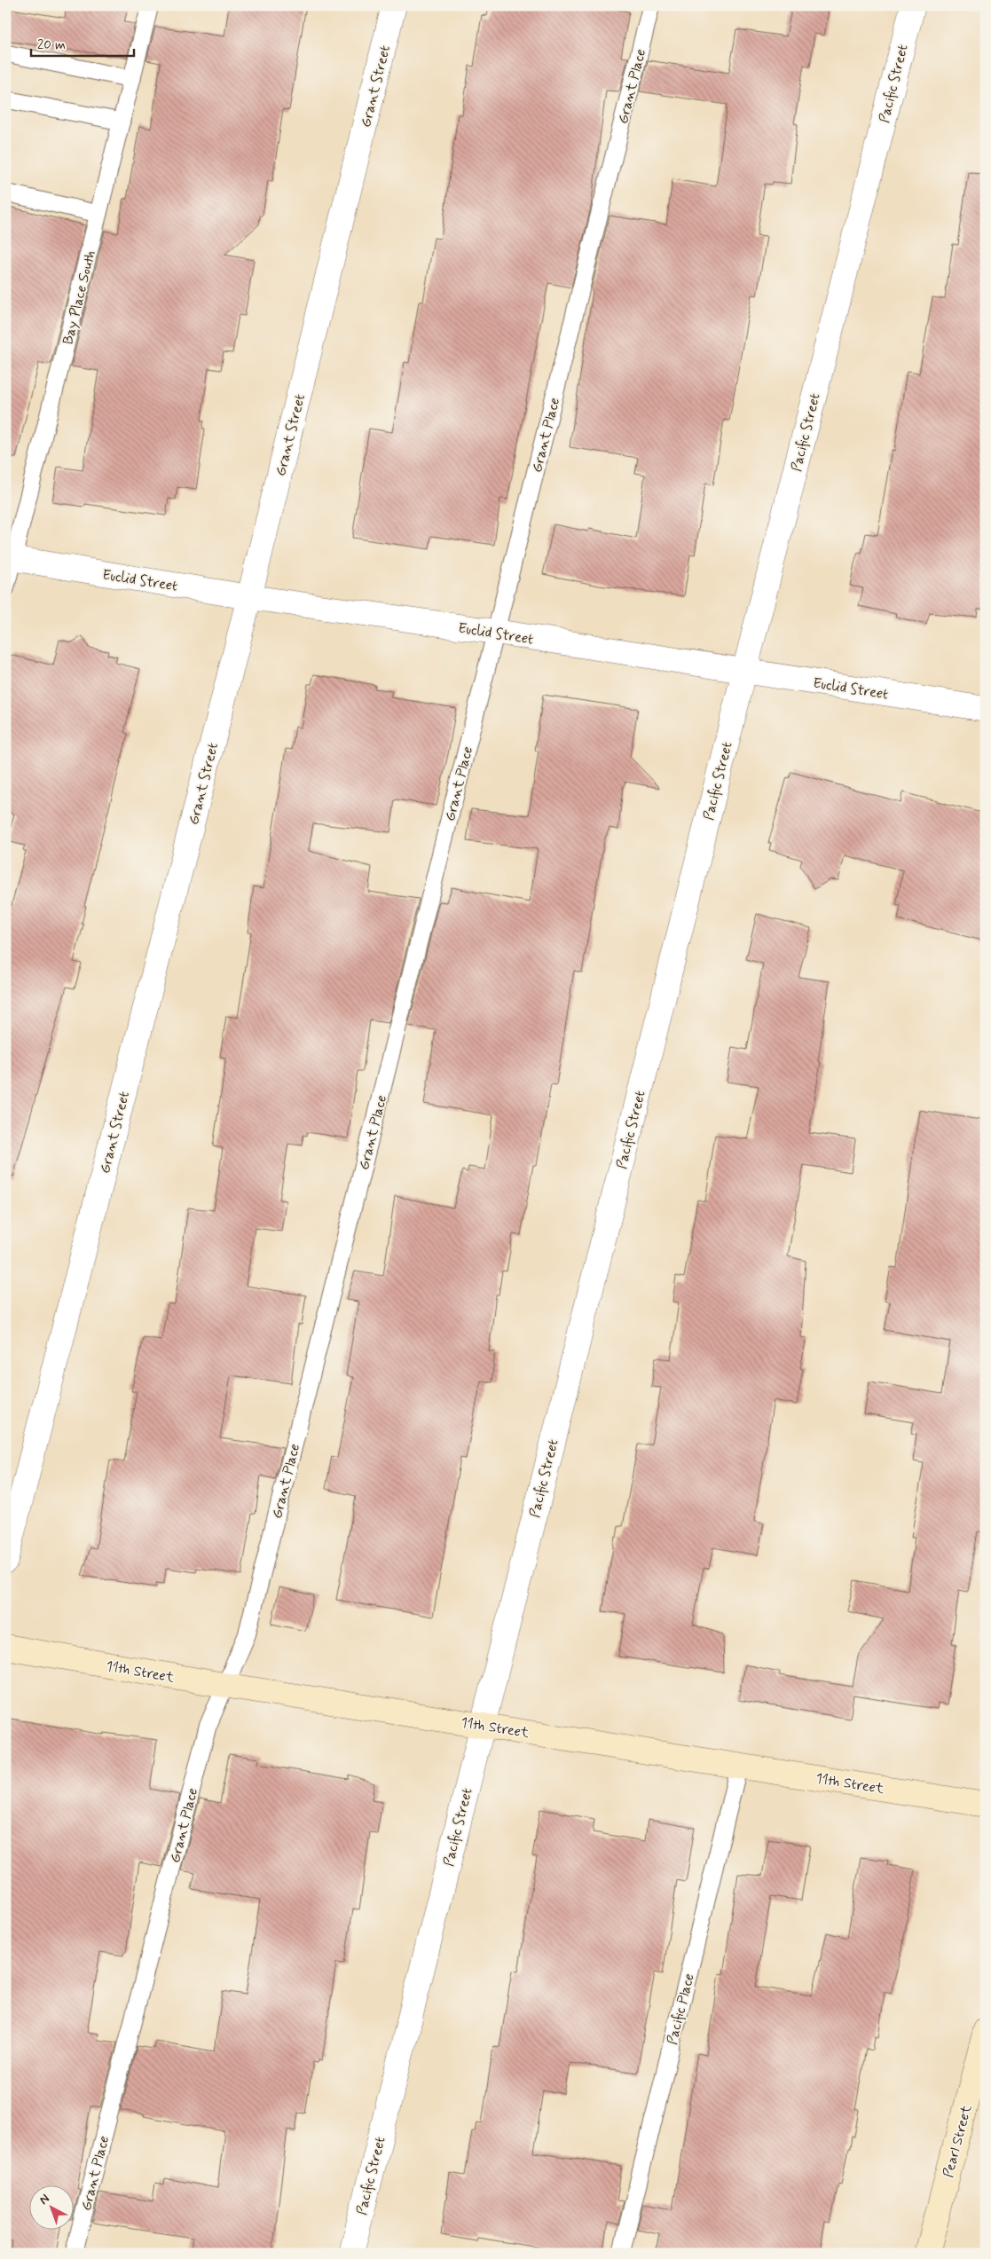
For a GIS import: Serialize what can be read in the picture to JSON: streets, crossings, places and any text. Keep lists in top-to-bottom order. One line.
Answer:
{"streets":{"street":["Pacific Street","Grant Street","Euclid Street","11th Street","Pearl Street"],"lane":["Grant Place","Bay Place South","Pacific Place"]},"crossings":[["Pacific Street","Euclid Street"],["Pacific Street","11th Street"],["Grant Street","Euclid Street"],["Grant Place","Euclid Street"],["Grant Place","11th Street"],["Bay Place South","Euclid Street"],["11th Street","Pacific Place"]],"scale_bar":"20 m","north":"top left"}
